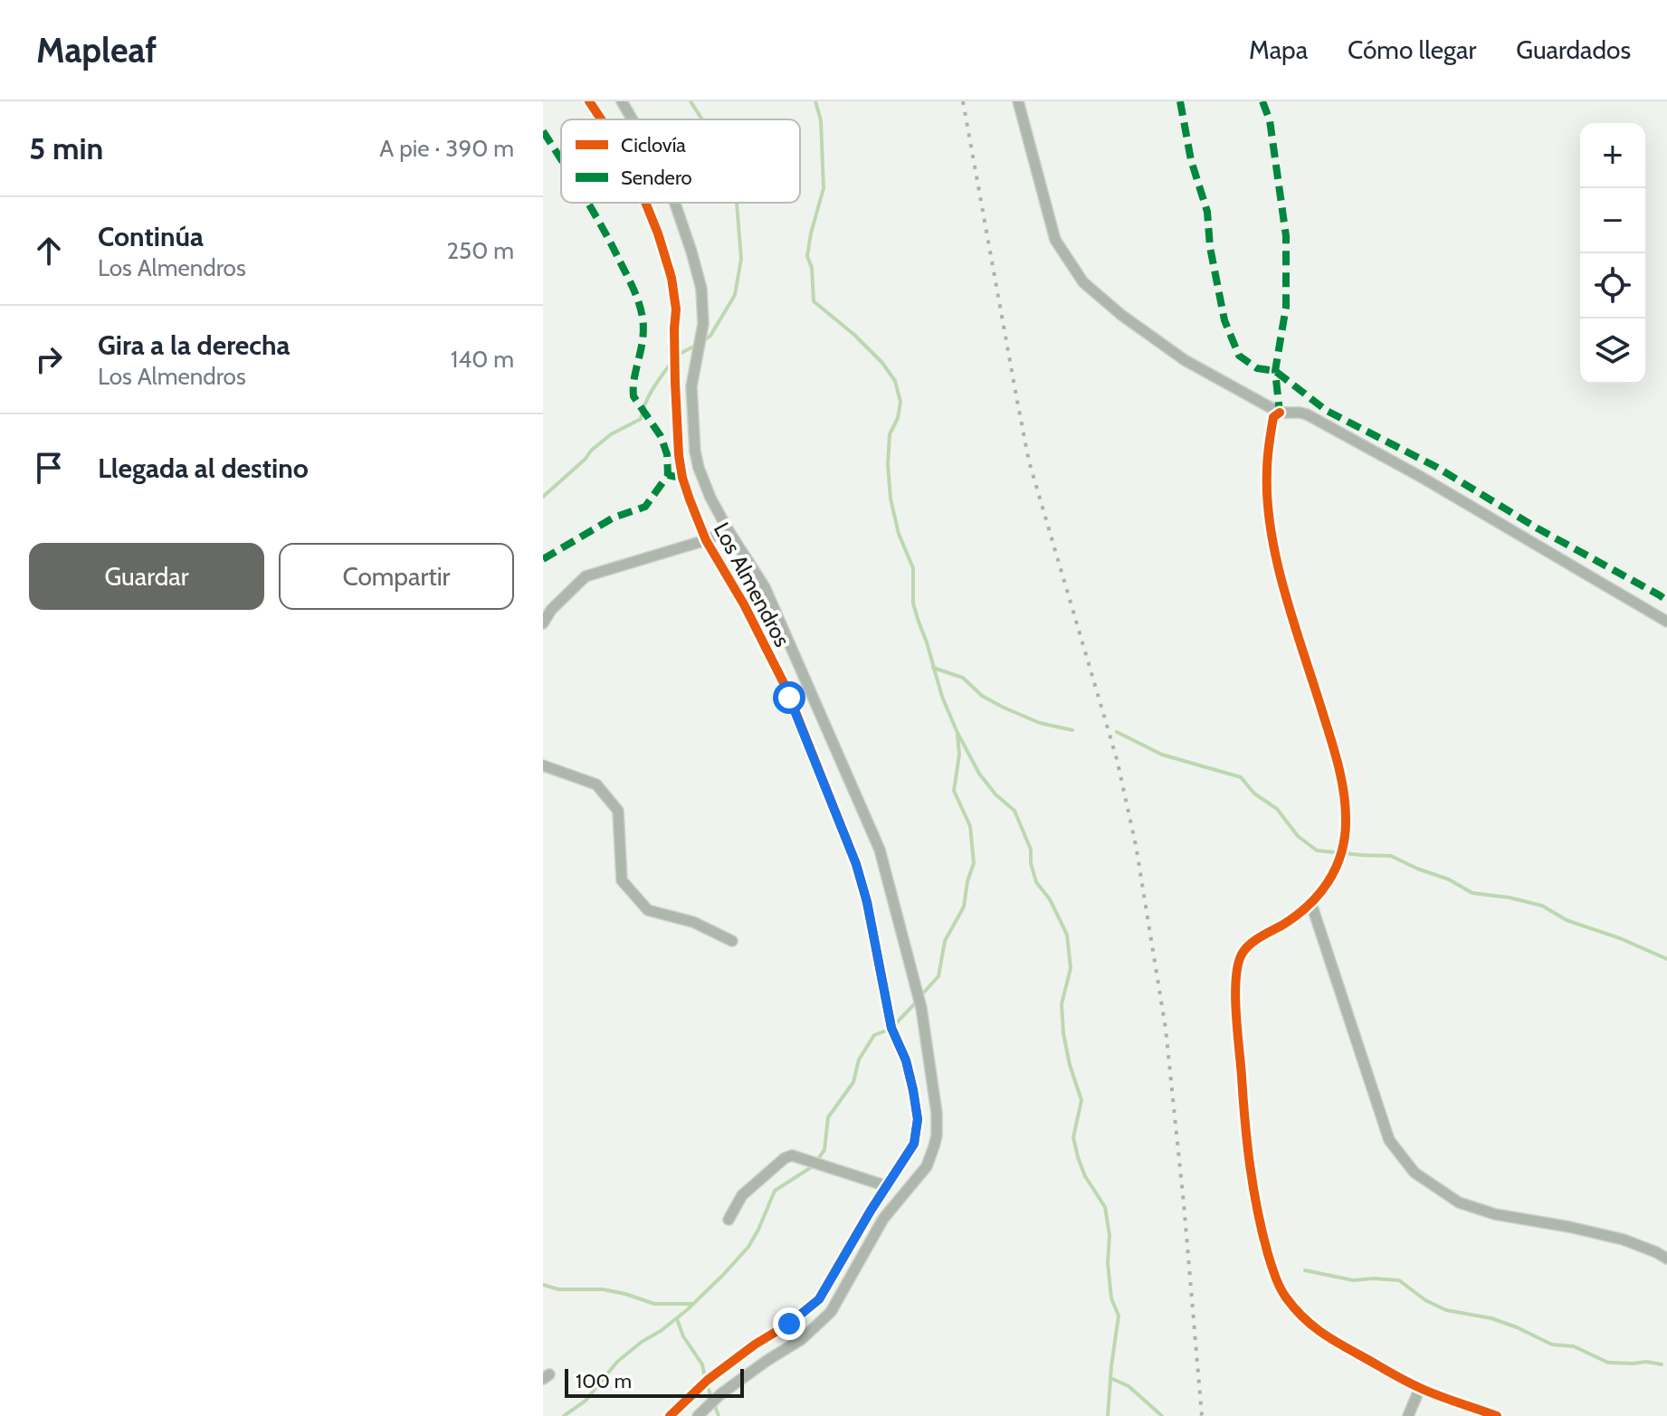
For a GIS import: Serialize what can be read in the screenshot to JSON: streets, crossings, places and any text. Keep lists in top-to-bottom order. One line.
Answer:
{"streets":{"street":["Los Almendros"]},"legend":["Ciclovía","Sendero"],"scale_bar":"100 m","page":{"header":"Mapleaf","nav":["Mapa","Cómo llegar","Guardados"],"heading":["5 min","A pie · 390 m"],"map_buttons":["+","−"],"list":[["Continúa","Los Almendros","250 m"],["Gira a la derecha","Los Almendros","140 m"],"Llegada al destino"],"buttons":["Guardar","Compartir"],"scale":"100 m"}}
